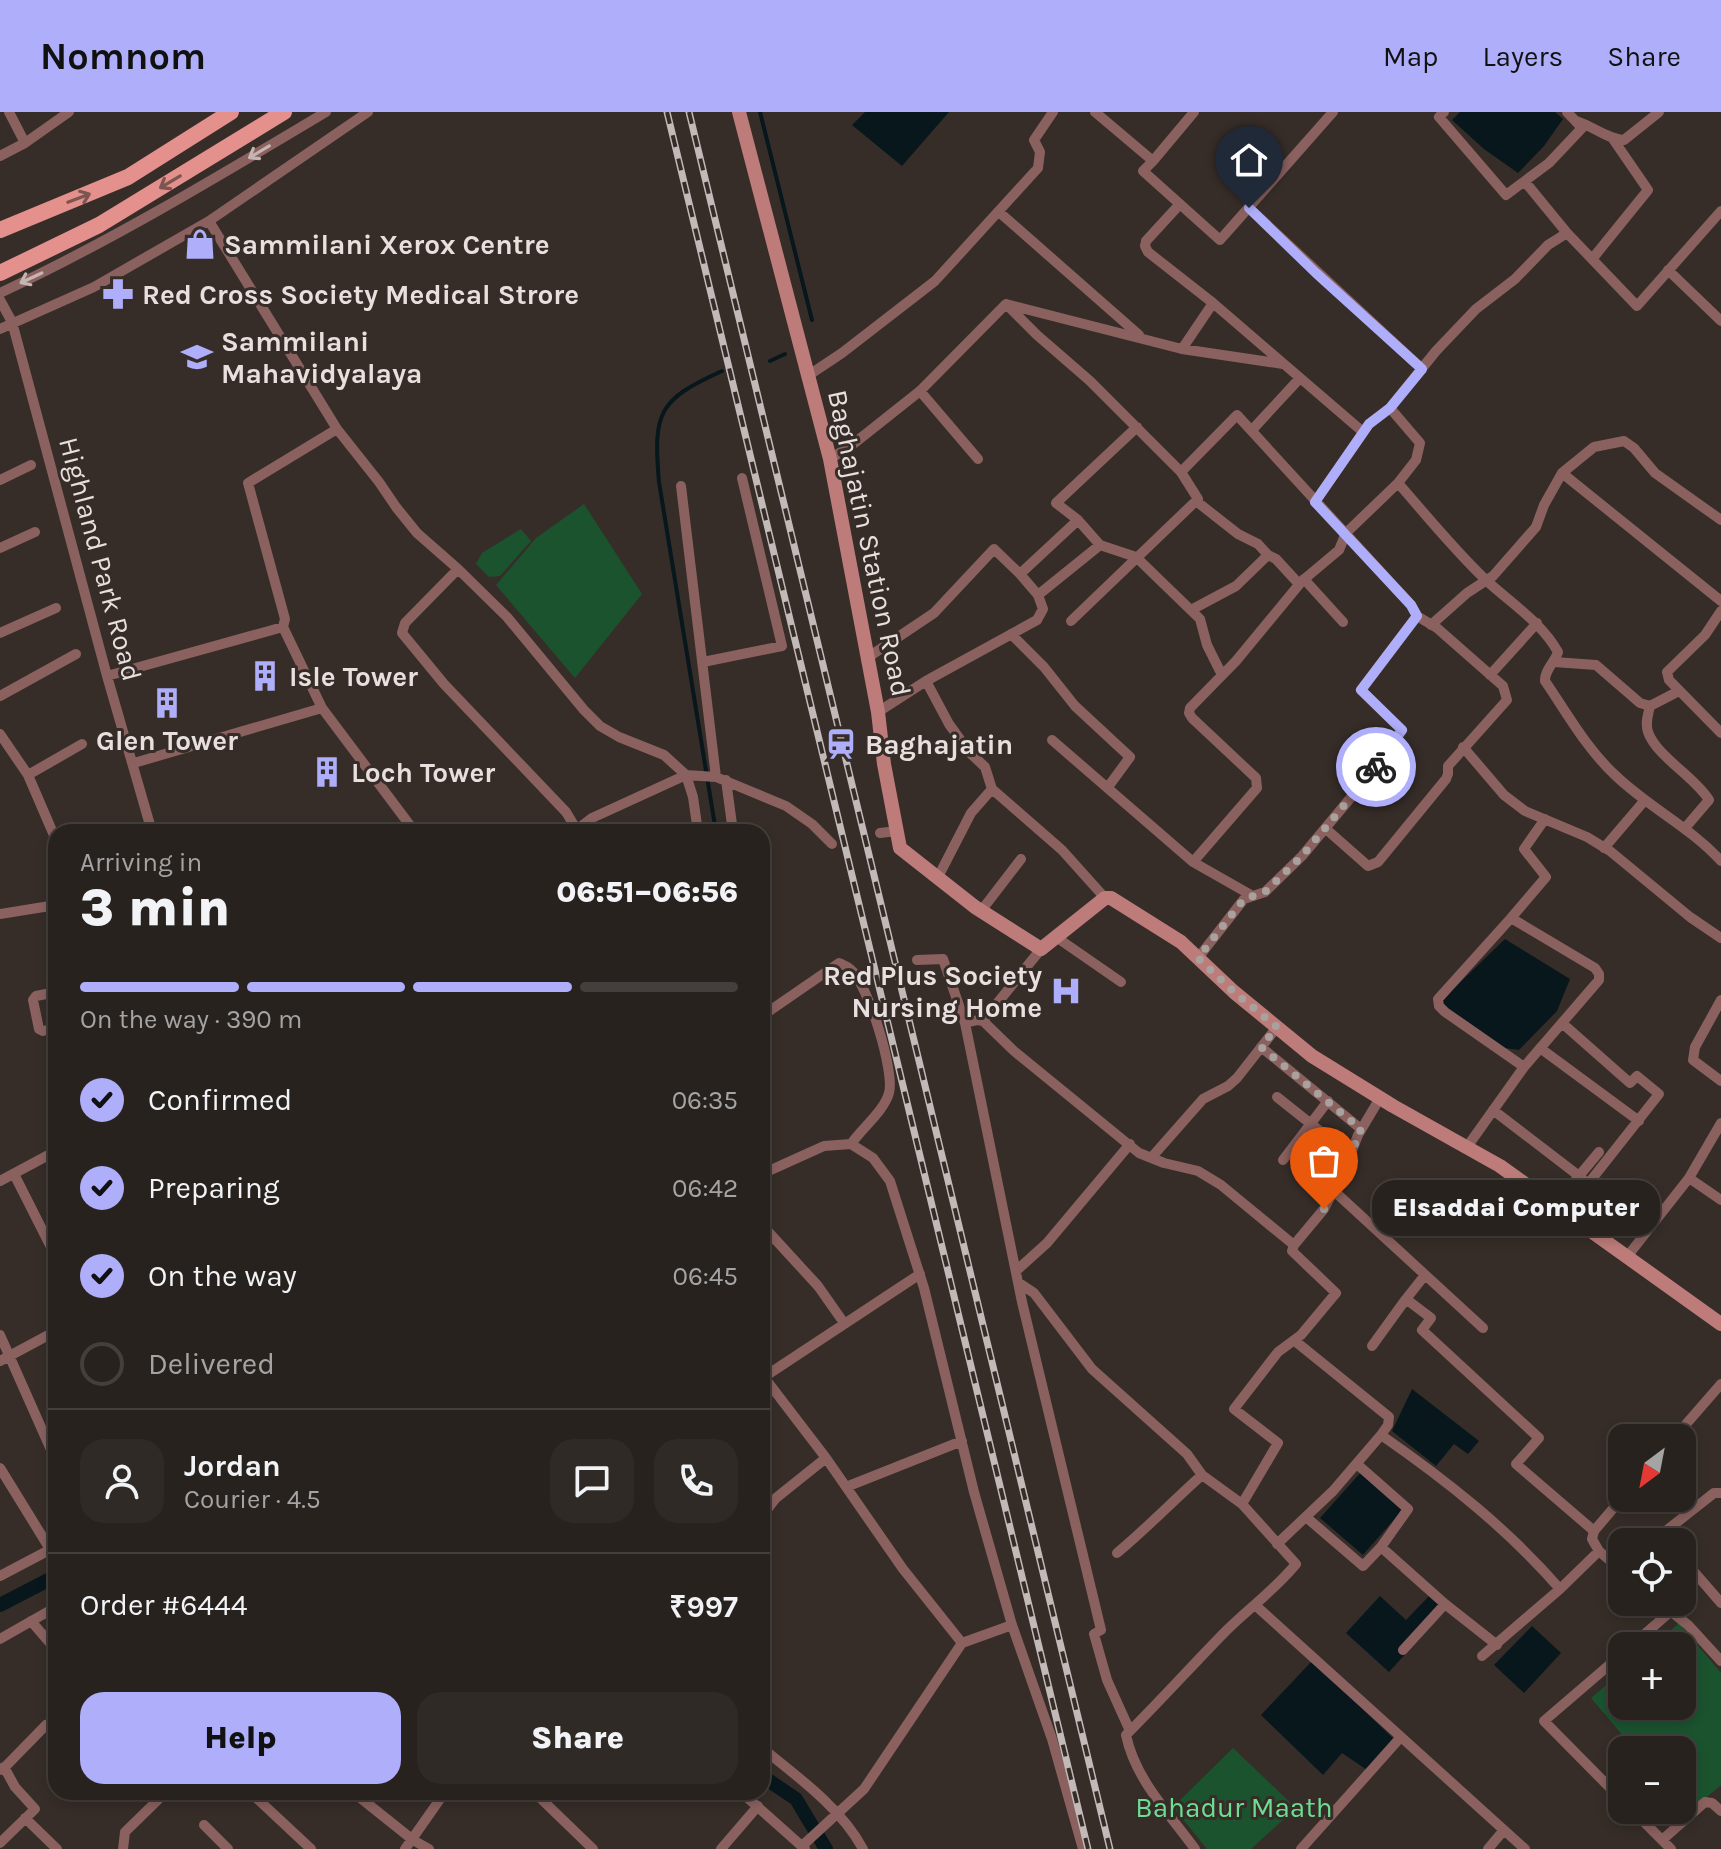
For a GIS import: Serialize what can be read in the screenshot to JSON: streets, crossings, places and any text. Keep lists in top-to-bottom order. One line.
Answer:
{"streets":{"street":["Baghajatin Station Road","Highland Park Road"]},"parks":["Bahadur Maath"],"places":{"shop":["Sammilani Xerox Centre"],"pharmacy":["Red Cross Society Medical Strore"],"school or university":["Sammilani Mahavidyalaya"],"building":["Isle Tower","Glen Tower","Loch Tower"],"station":["Baghajatin"],"hospital":["Red Plus Society Nursing Home"],"other":["Elsaddai Computer"]},"north":"bottom left","page":{"header":"Nomnom","nav":["Map","Layers","Share"],"heading":["3 min","Arriving in","06:51–06:56"],"panel":["Jordan","Courier · 4.5","Order #6444","₹997"],"bar":"On the way · 390 m","list":[["Confirmed","06:35"],["Preparing","06:42"],["On the way","06:45"],"Delivered"],"bubble":"Elsaddai Computer","map_buttons":["+","−"],"buttons":["Help","Share"]}}
